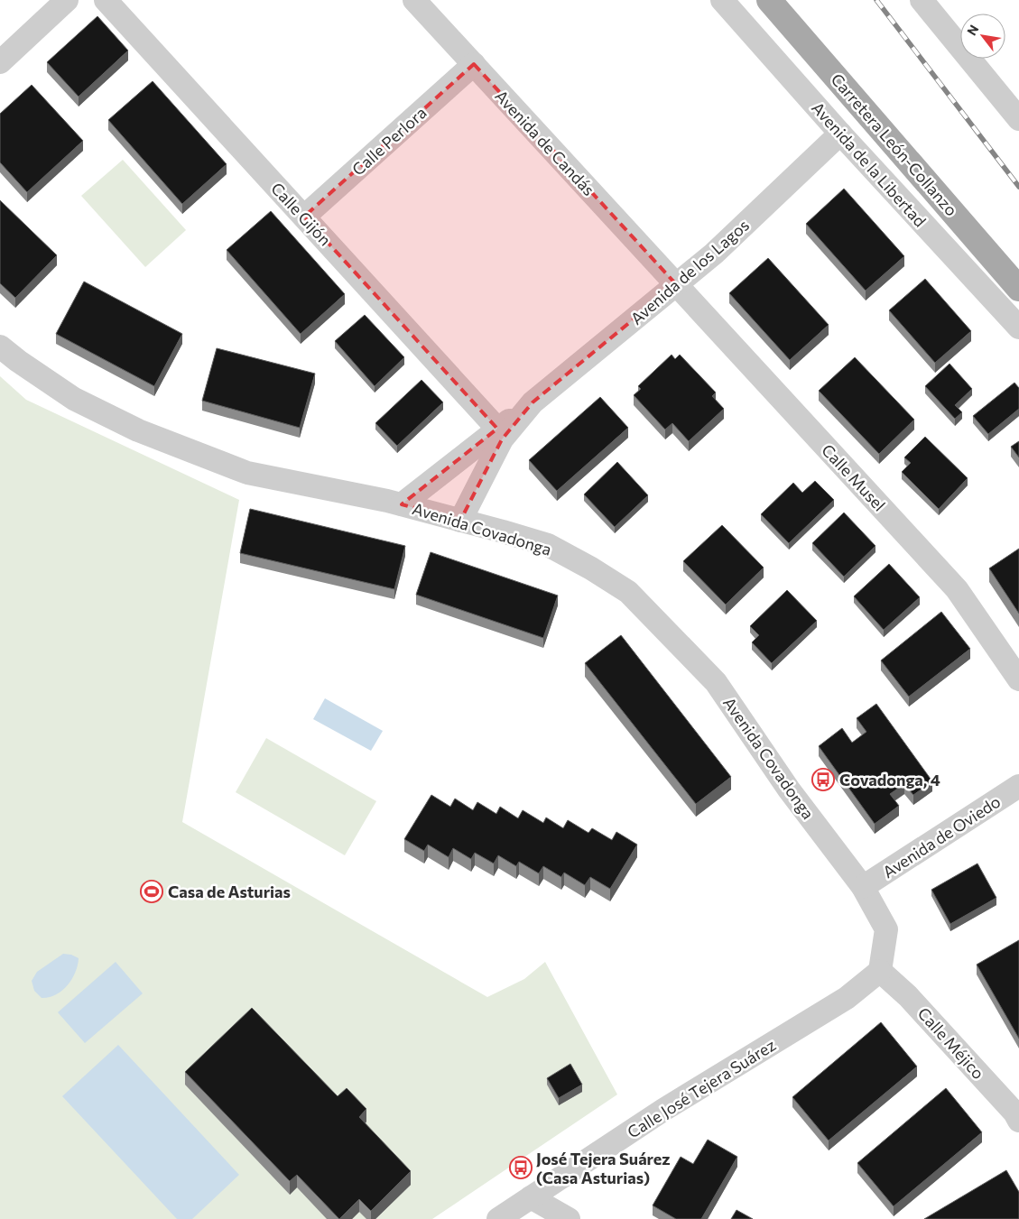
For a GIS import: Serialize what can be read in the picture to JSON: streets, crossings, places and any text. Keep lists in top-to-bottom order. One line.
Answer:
{"streets":{"main road":["Carretera León-Collanzo"],"street":["Calle Perlora","Avenida de Candás","Avenida de la Libertad","Calle Gijón","Avenida de los Lagos","Calle Musel","Avenida Covadonga","Avenida de Oviedo","Calle Méjico","Calle José Tejera Suárez"]},"crossings":[["Calle Perlora","Avenida de Candás"],["Calle Perlora","Calle Gijón"],["Avenida de Candás","Avenida de los Lagos"],["Avenida de Candás","Calle Musel"],["Avenida de la Libertad","Avenida de los Lagos"],["Calle Gijón","Avenida de los Lagos"],["Avenida de los Lagos","Calle Musel"],["Avenida de los Lagos","Avenida Covadonga"],["Avenida Covadonga","Avenida de Oviedo"],["Avenida Covadonga","Calle Méjico"],["Avenida Covadonga","Calle José Tejera Suárez"],["Calle Méjico","Calle José Tejera Suárez"]],"places":{"bus stop":["Covadonga, 4","José Tejera Suárez (Casa Asturias)"],"sports":["Casa de Asturias"]},"north":"top left"}
